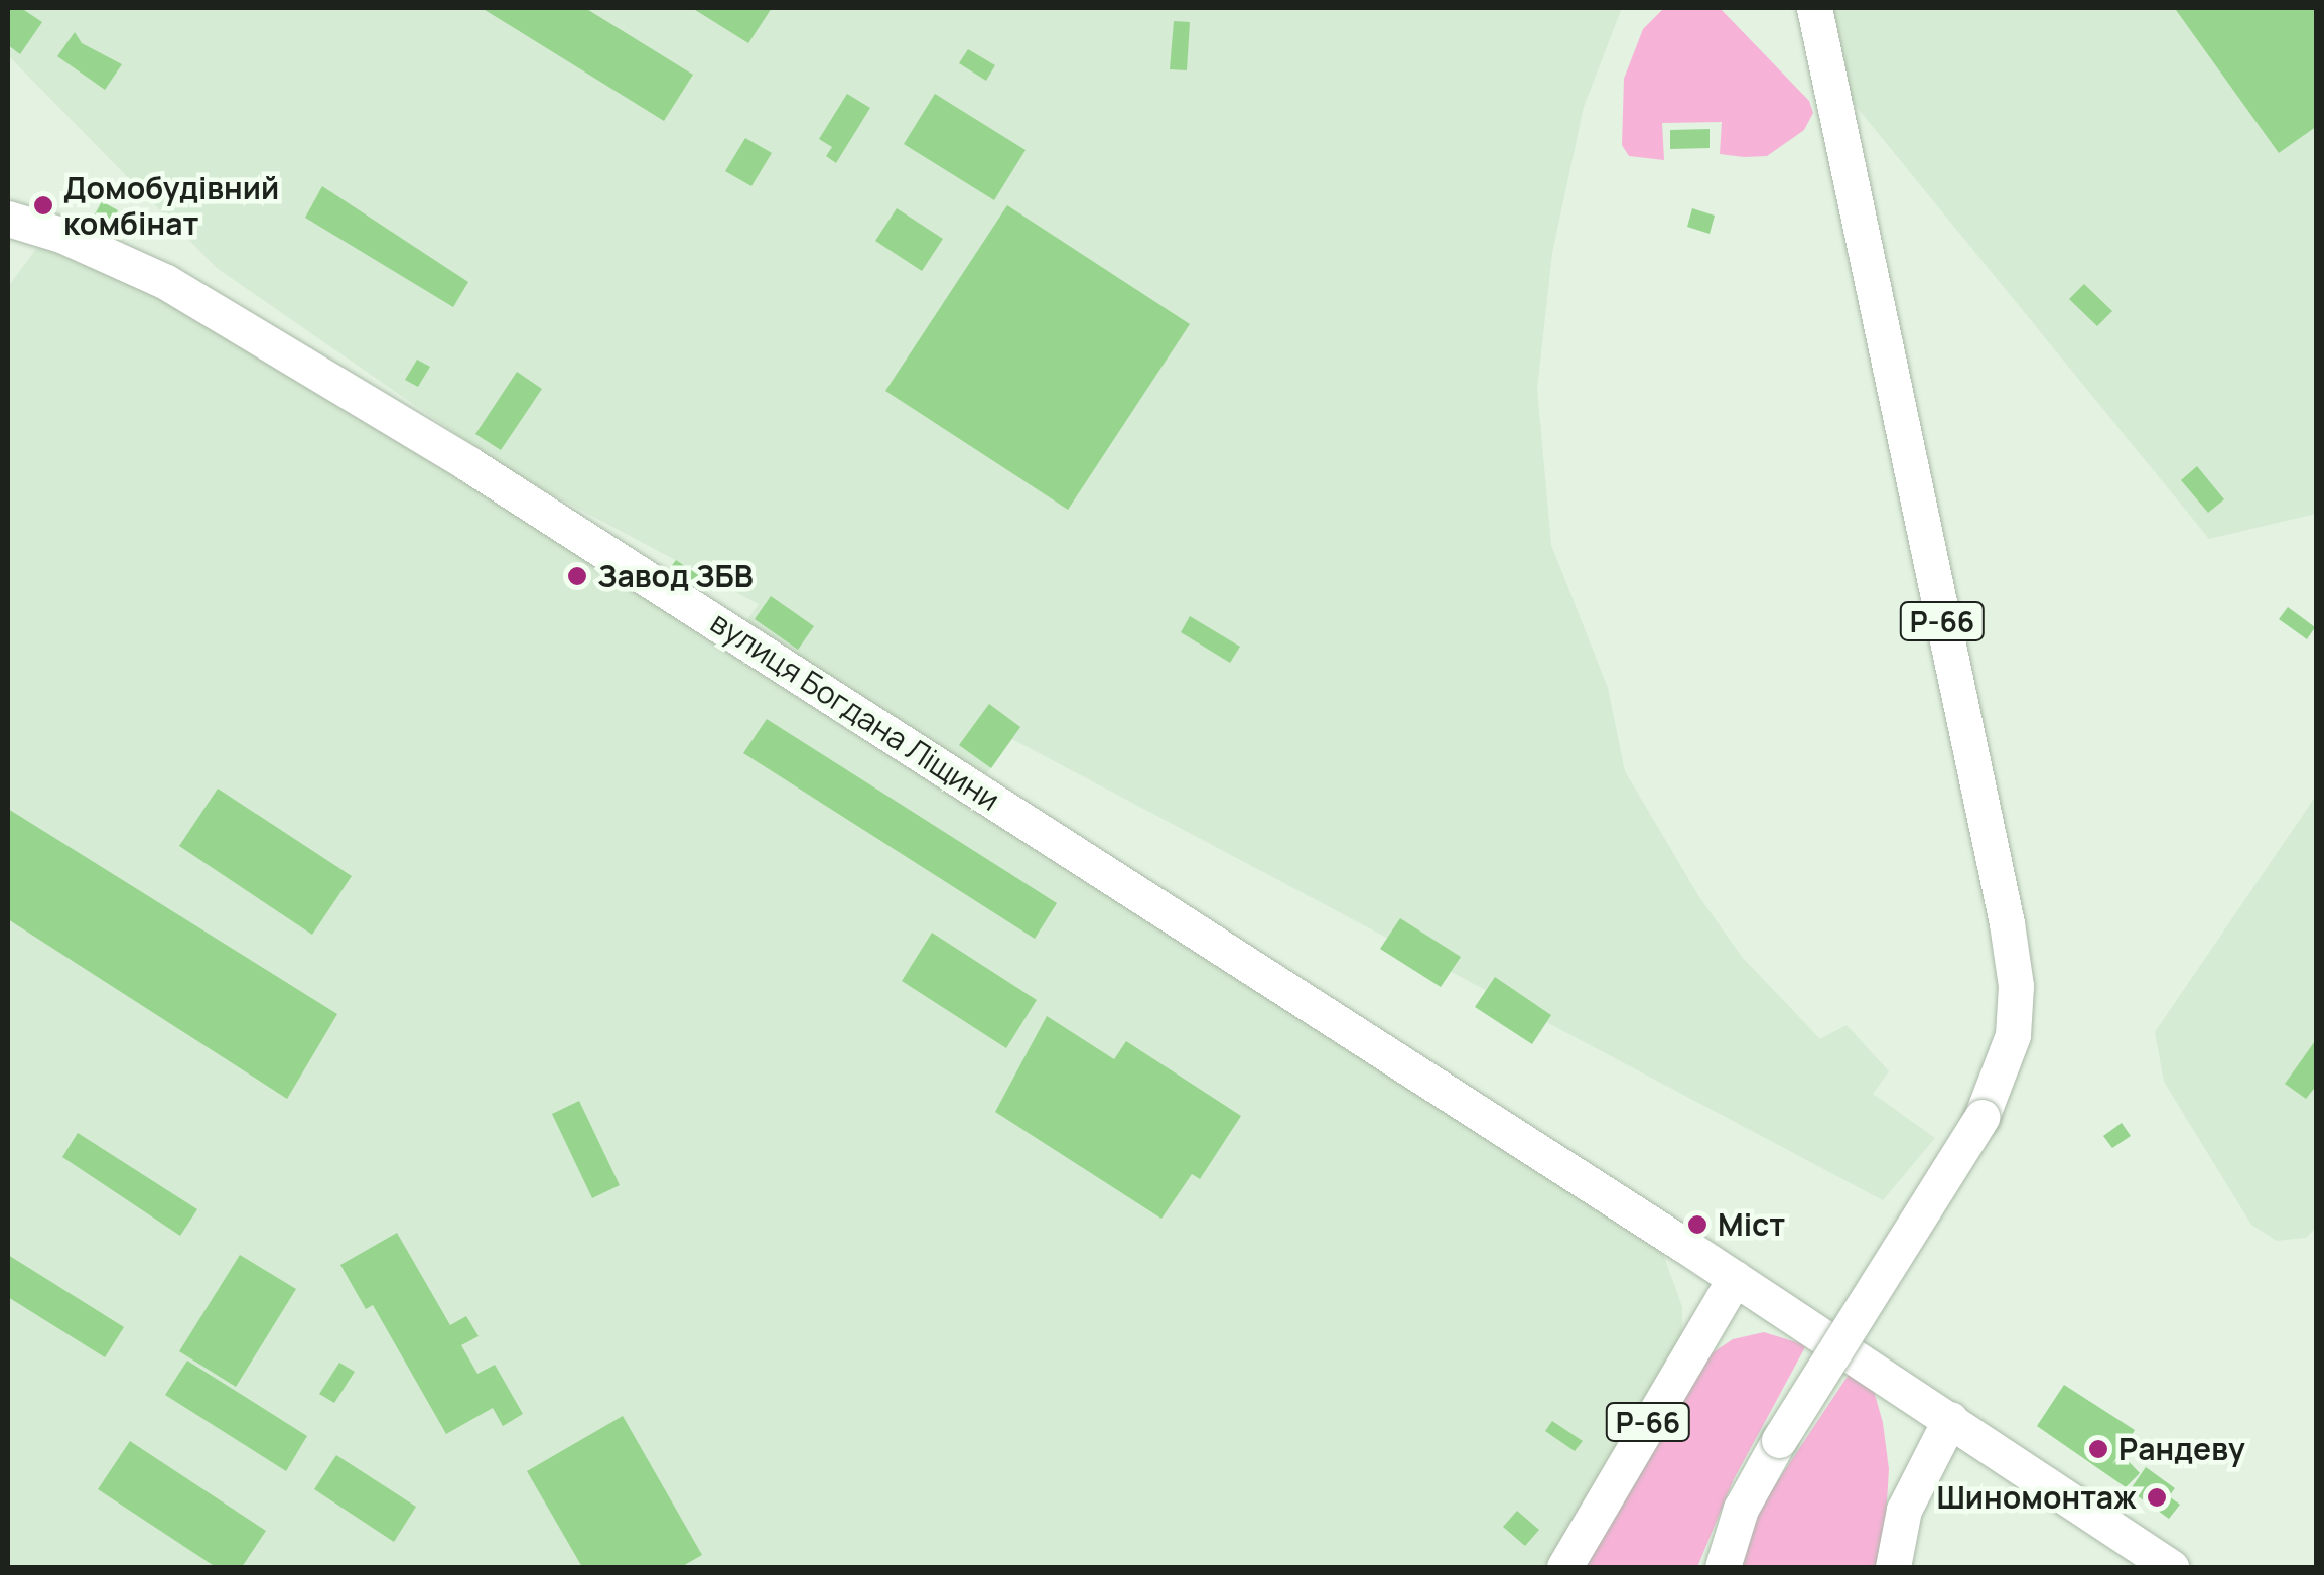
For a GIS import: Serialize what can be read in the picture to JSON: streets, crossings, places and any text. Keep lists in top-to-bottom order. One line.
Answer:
{"streets":{"main road":["Р-66","вулиця Богдана Ліщини"]},"crossings":[["Р-66","вулиця Богдана Ліщини"]],"places":["Домобудівний комбінат","Завод ЗБВ","Міст","Рандеву","Шиномонтаж"]}
